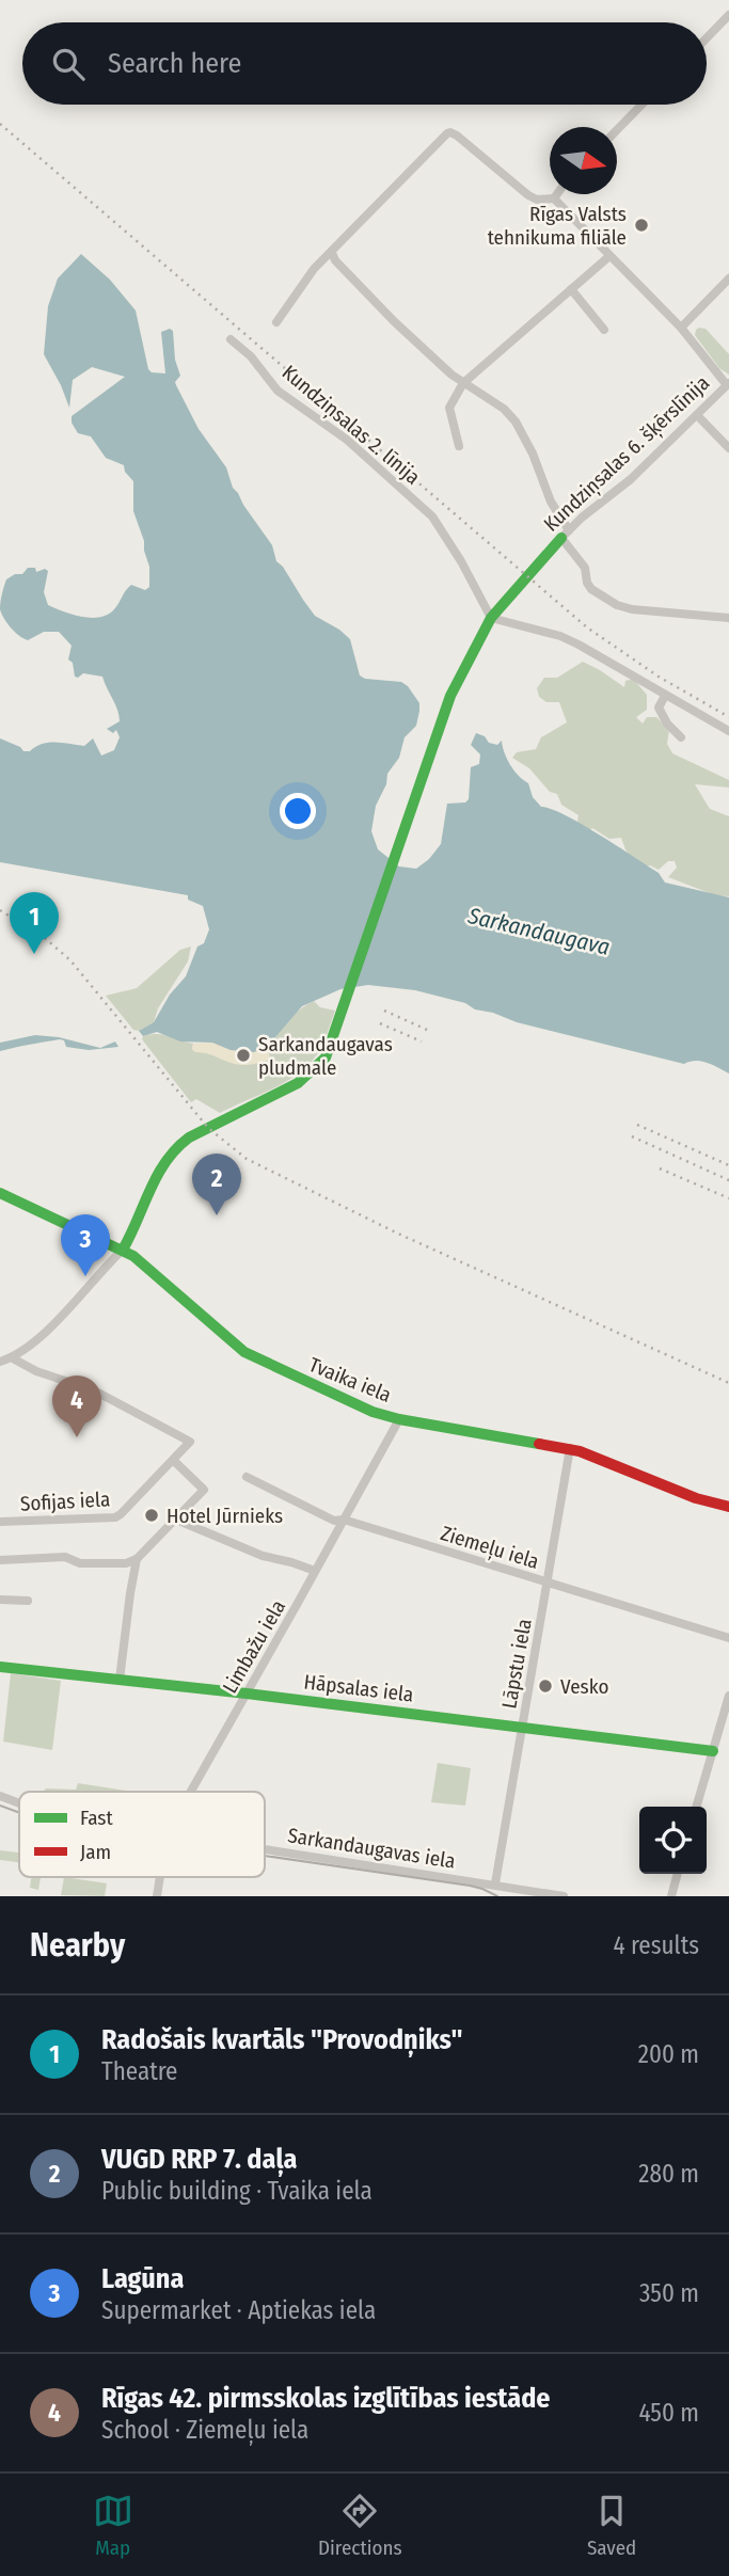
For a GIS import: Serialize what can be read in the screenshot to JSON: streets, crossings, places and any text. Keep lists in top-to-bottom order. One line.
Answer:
{"streets":{"street":["Kundziņsalas 2. līnija","Kundziņsalas 6. šķērslīnija","Tvaika iela","Sofijas iela","Ziemeļu iela","Limbažu iela","Lāpstu iela","Hāpsalas iela","Sarkandaugavas iela"]},"crossings":[["Kundziņsalas 2. līnija","Kundziņsalas 6. šķērslīnija"],["Kundziņsalas 6. šķērslīnija","Tvaika iela"],["Tvaika iela","Limbažu iela"],["Tvaika iela","Lāpstu iela"],["Ziemeļu iela","Limbažu iela"],["Ziemeļu iela","Lāpstu iela"],["Limbažu iela","Hāpsalas iela"],["Lāpstu iela","Hāpsalas iela"],["Lāpstu iela","Sarkandaugavas iela"]],"water":["Sarkandaugava"],"places":["Rīgas Valsts tehnikuma filiāle","Sarkandaugavas pludmale","Hotel Jūrnieks","Vesko"],"legend":["Fast","Jam"],"north":"right","page":{"search":"Search here","pins":["1","2","3","4"],"heading":["Nearby","4 results"],"list":[{"mark":"1","name":"Radošais kvartāls \"Provodņiks\"","note":"Theatre","value":"200 m"},{"mark":"2","name":"VUGD RRP 7. daļa","note":"Public building · Tvaika iela","value":"280 m"},{"mark":"3","name":"Lagūna","note":"Supermarket · Aptiekas iela","value":"350 m"},{"mark":"4","name":"Rīgas 42. pirmsskolas izglītības iestāde","note":"School · Ziemeļu iela","value":"450 m"}],"nav":["Map","Directions","Saved"]}}
